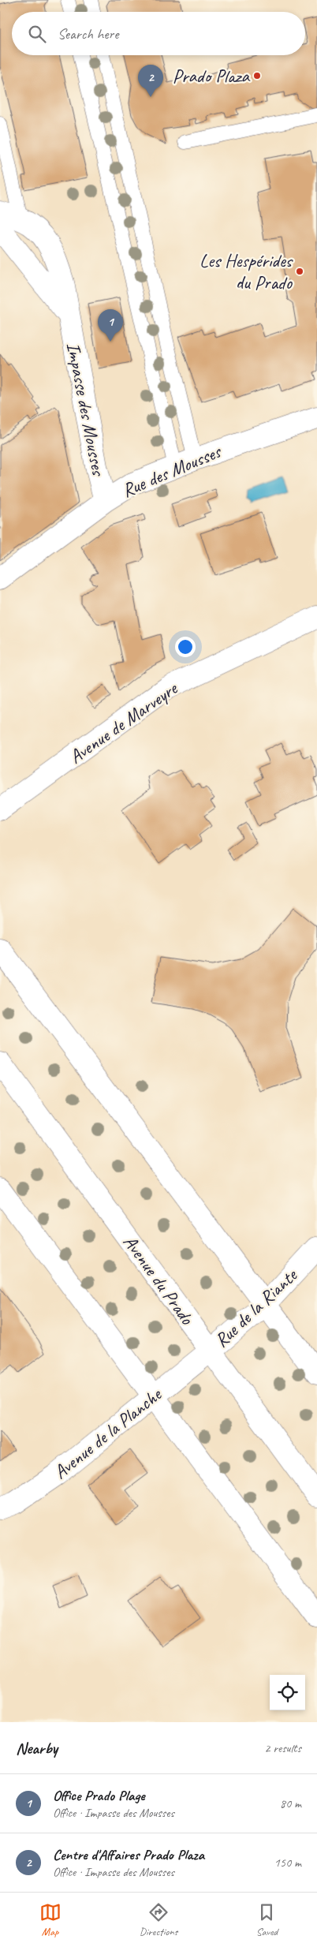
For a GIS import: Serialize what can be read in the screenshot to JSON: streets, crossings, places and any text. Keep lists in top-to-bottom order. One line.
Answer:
{"streets":{"street":["Impasse des Mousses","Rue des Mousses","Avenue de Marveyre","Avenue du Prado","Rue de la Riante","Avenue de la Planche"]},"crossings":[["Impasse des Mousses","Rue des Mousses"],["Avenue du Prado","Rue de la Riante"],["Avenue du Prado","Avenue de la Planche"],["Rue de la Riante","Avenue de la Planche"]],"places":["Prado Plaza","Les Hespérides du Prado"],"page":{"search":"Search here","pins":["2","1"],"heading":["Nearby","2 results"],"list":[{"mark":"1","name":"Office Prado Plage","note":"Office · Impasse des Mousses","value":"80 m"},{"mark":"2","name":"Centre d'Affaires Prado Plaza","note":"Office · Impasse des Mousses","value":"150 m"}],"nav":["Map","Directions","Saved"]}}
